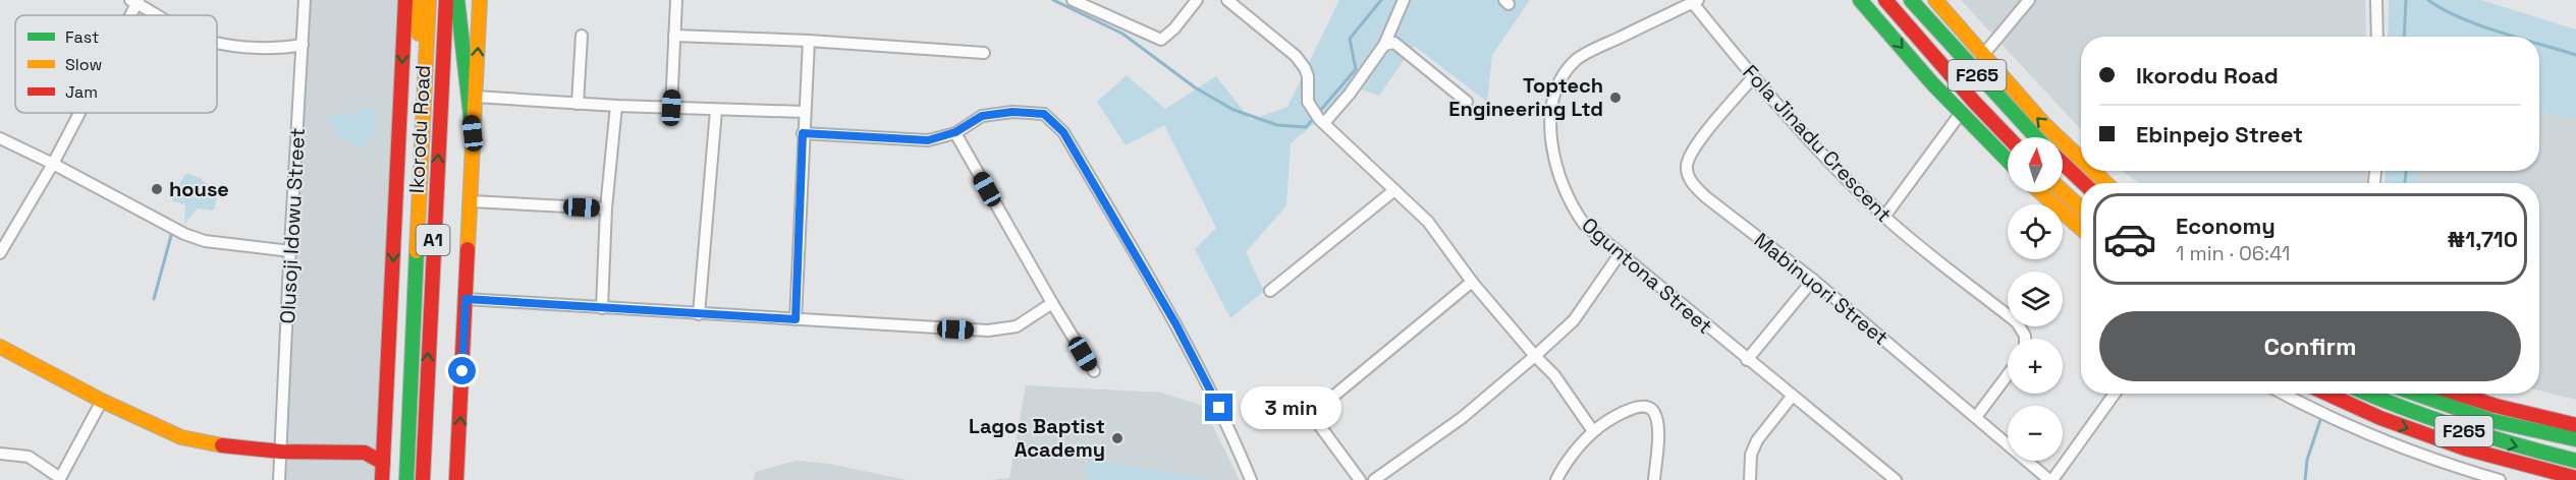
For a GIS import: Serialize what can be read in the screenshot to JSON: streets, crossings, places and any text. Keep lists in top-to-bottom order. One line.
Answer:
{"streets":{"main road":["F265","Ikorodu Road","A1"],"street":["Fola Jinadu Crescent","Olusoji Idowu Street","Oguntona Street","Mabinuori Street"]},"crossings":[["Fola Jinadu Crescent","Oguntona Street"],["Fola Jinadu Crescent","Mabinuori Street"]],"places":["Toptech Engineering Ltd","house","Lagos Baptist Academy"],"legend":["Fast","Slow","Jam"],"north":"top","page":{"banner":["Ikorodu Road","Ebinpejo Street"],"map_buttons":["+","−"],"list":[{"name":"Economy","note":"1 min · 06:41","value":"₦1,710"}],"buttons":"Confirm","bubble":"3 min"}}
